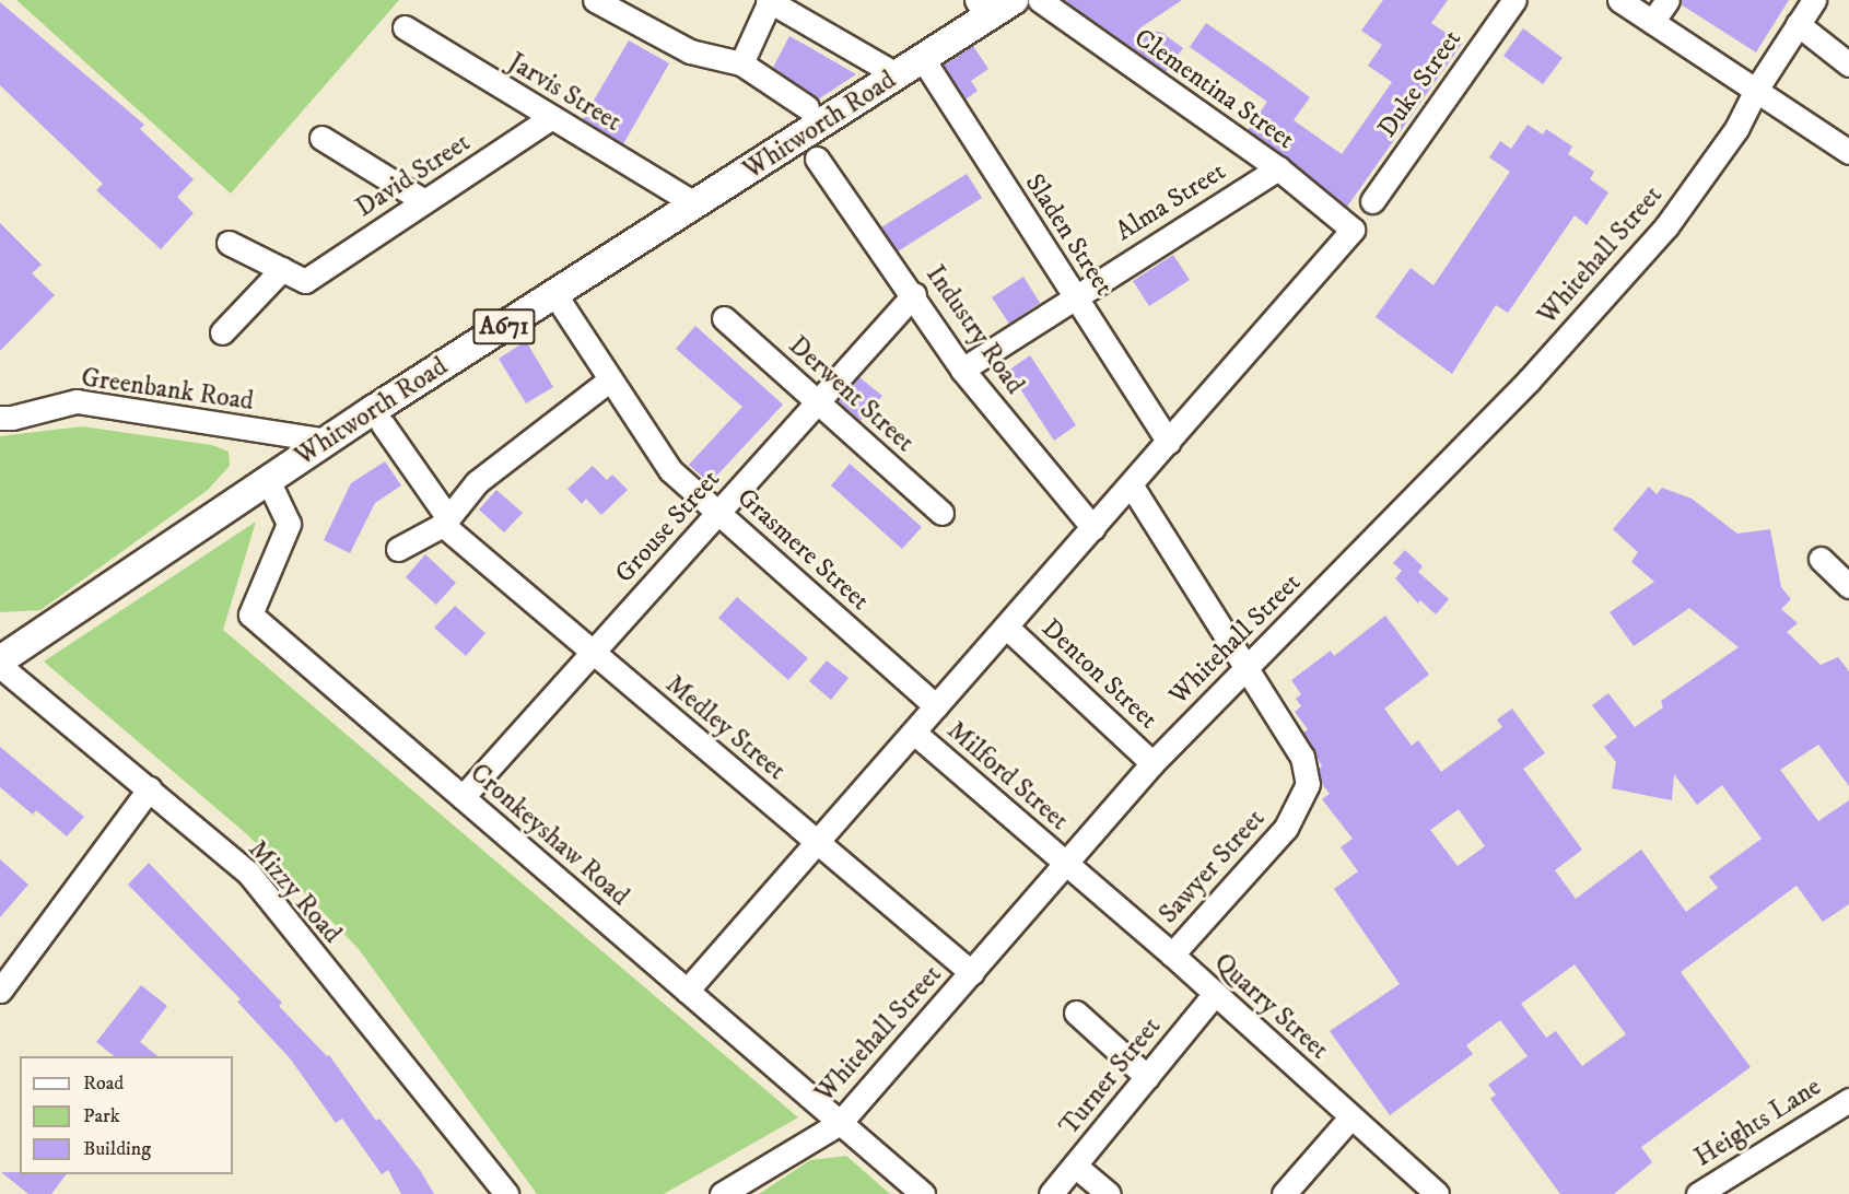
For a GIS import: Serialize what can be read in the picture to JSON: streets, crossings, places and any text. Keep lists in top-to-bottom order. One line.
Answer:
{"streets":{"main road":["Whitworth Road","A671"],"street":["Duke Street","Clementina Street","Jarvis Street","David Street","Alma Street","Sladen Street","Whitehall Street","Industry Road","Greenbank Road","Derwent Street","Grouse Street","Grasmere Street","Denton Street","Medley Street","Milford Street","Cronkeyshaw Road","Sawyer Street","Mizzy Road","Quarry Street","Turner Street","Heights Lane"]},"crossings":[["Clementina Street","Alma Street"],["Clementina Street","Sladen Street"],["Jarvis Street","Whitworth Road"],["Jarvis Street","David Street"],["Whitworth Road","Sladen Street"],["Whitworth Road","Greenbank Road"],["Whitworth Road","Grasmere Street"],["Whitworth Road","Cronkeyshaw Road"],["Alma Street","Sladen Street"],["Alma Street","Industry Road"],["Whitehall Street","Denton Street"],["Whitehall Street","Medley Street"],["Whitehall Street","Milford Street"],["Whitehall Street","Cronkeyshaw Road"],["Whitehall Street","Sawyer Street"],["Whitehall Street","Quarry Street"],["Industry Road","Grouse Street"],["Derwent Street","Grouse Street"],["Grouse Street","Grasmere Street"],["Grouse Street","Medley Street"],["Grouse Street","Cronkeyshaw Road"],["Milford Street","Quarry Street"],["Sawyer Street","Quarry Street"],["Quarry Street","Turner Street"]],"legend":["Road","Park","Building"]}
